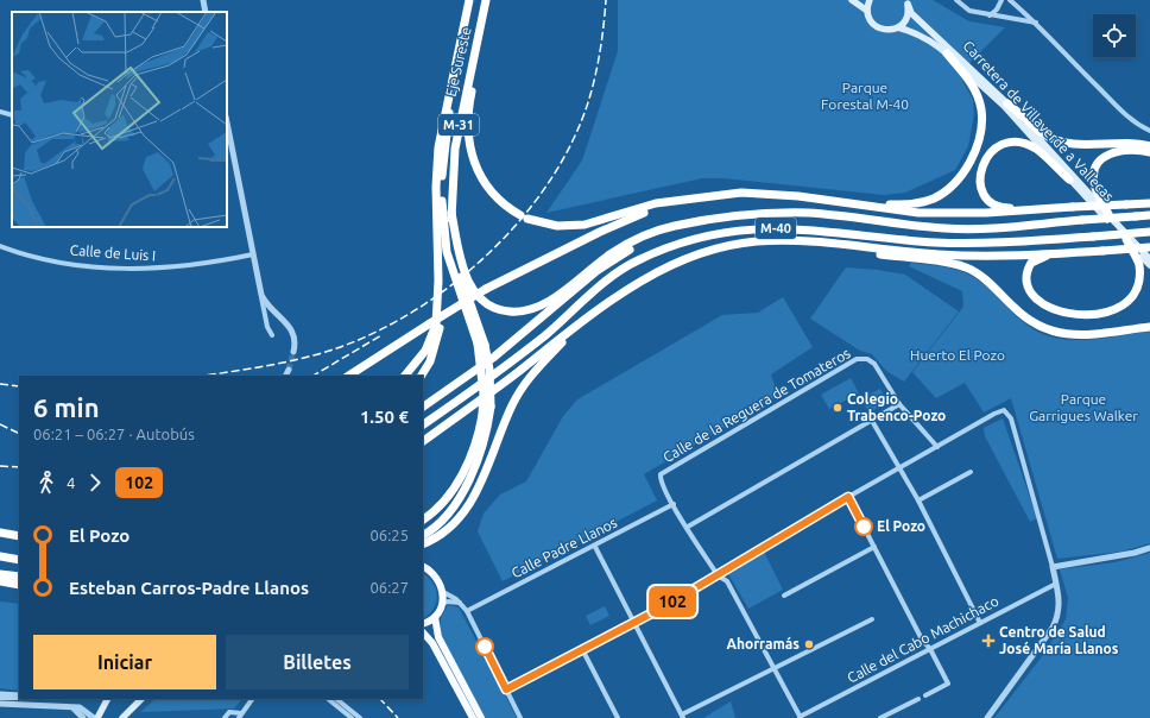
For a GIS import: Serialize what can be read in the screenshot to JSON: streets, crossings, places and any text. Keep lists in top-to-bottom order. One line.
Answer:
{"streets":{"highway":["Eje Sureste","M-31","M-40"],"main road":["Carretera de Villaverde a Vallecas"],"street":["Calle de Luis I","Calle de la Reguera de Tomateros","Calle Padre Llanos","Calle del Cabo Machichaco"]},"crossings":[["Eje Sureste","M-31"],["Calle de la Reguera de Tomateros","Calle Padre Llanos"]],"parks":["Parque Forestal M-40","Huerto El Pozo","Parque Garrigues Walker"],"places":{"other":["Colegio Trabenco-Pozo","El Pozo","Ahorramás"],"health":["Centro de Salud José María Llanos"]},"lines":["bus line 102"],"page":{"on_map":"102","heading":["6 min","06:21 – 06:27 · Autobús","1.50 €"],"legs":["4","102"],"list":[{"name":"El Pozo","value":"06:25"},{"name":"Esteban Carros-Padre Llanos","value":"06:27"}],"buttons":["Iniciar","Billetes"]}}
